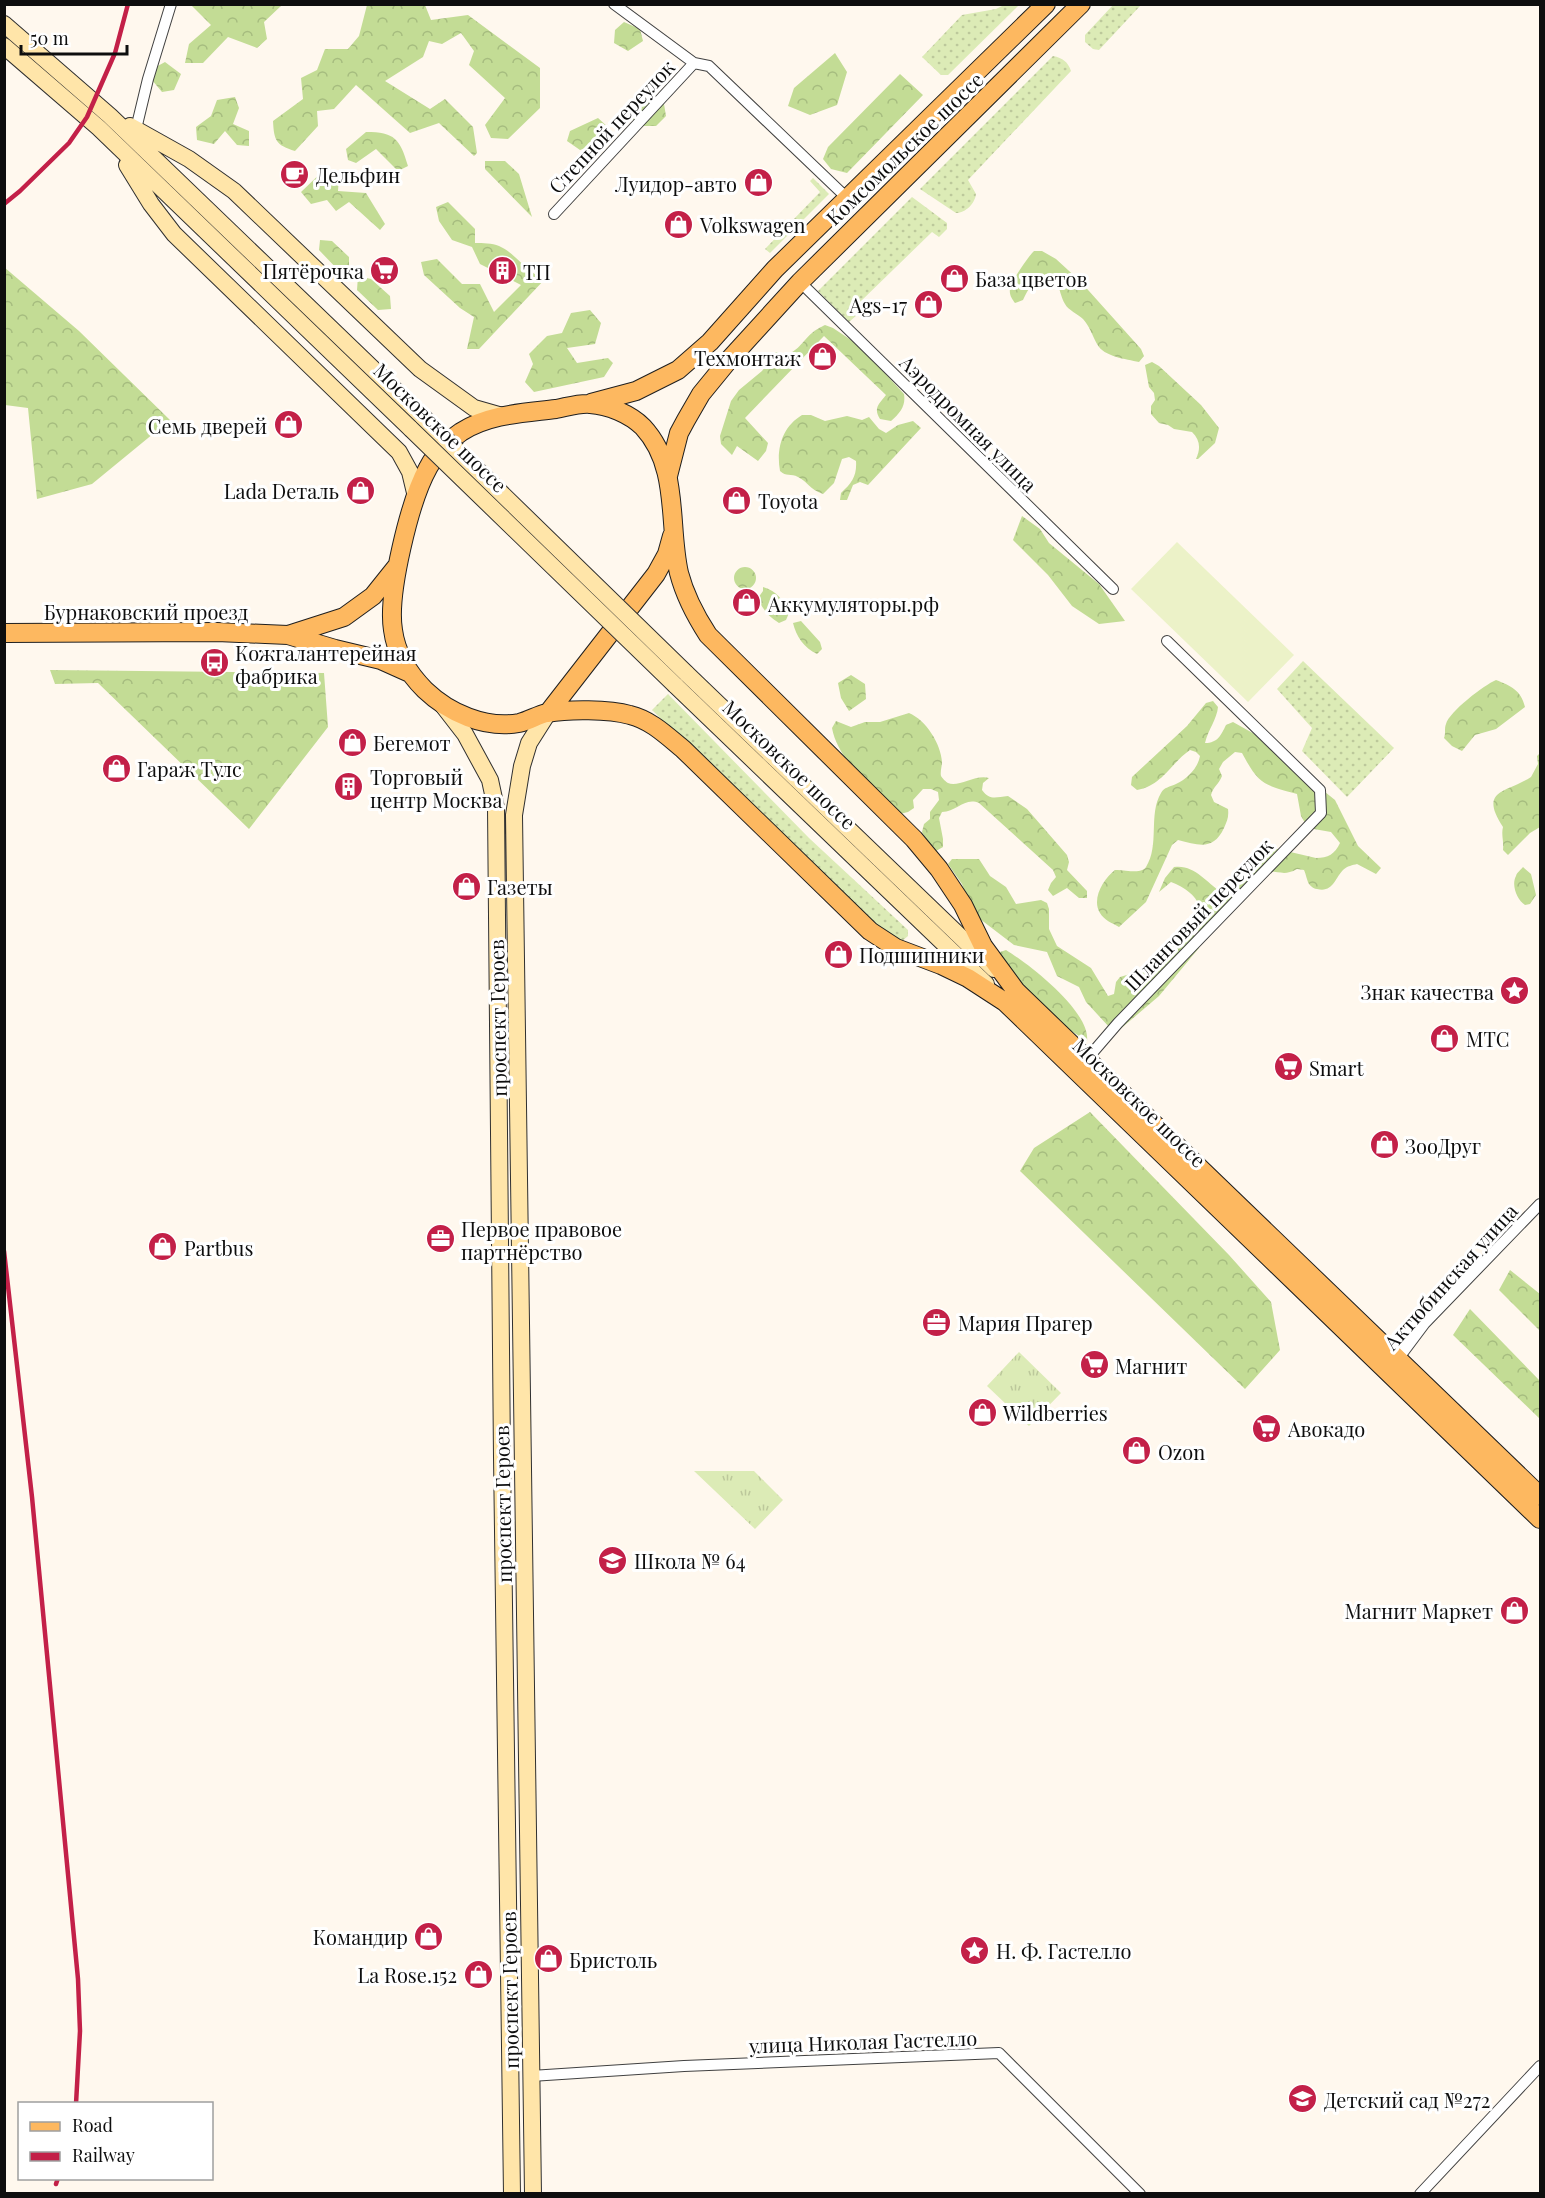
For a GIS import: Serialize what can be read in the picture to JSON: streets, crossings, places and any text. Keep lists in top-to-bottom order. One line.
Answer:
{"streets":{"main road":["Комсомольское шоссе","Московское шоссе","Бурнаковский проезд","проспект Героев"],"street":["Степной переулок","Аэродромная улица","Шланговый переулок","Актюбинская улица","улица Николая Гастелло"]},"crossings":[["Комсомольское шоссе","Аэродромная улица"],["Московское шоссе","Шланговый переулок"],["Московское шоссе","Актюбинская улица"],["проспект Героев","улица Николая Гастелло"]],"places":{"cafe":["Дельфин"],"shop":["Луидор-авто","Volkswagen","База цветов","Ags-17","Техмонтаж","Семь дверей","Lada Dеталь","Toyota","Аккумуляторы.рф","Бегемот","Гараж Тулс","Газеты","Подшипники","МТС","ЗооДруг","Partbus","Wildberries","Ozon","Магнит Маркет","Командир","Бристоль","La Rose.152"],"supermarket":["Пятёрочка","Smart","Магнит","Авокадо"],"building":["ТП","Торговый центр Москва"],"bus stop":["Кожгалантерейная фабрика"],"place":["Знак качества","Н. Ф. Гастелло"],"office":["Первое правовое партнёрство","Мария Прагер"],"school or university":["Школа № 64","Детский сад №272"]},"legend":["Road","Railway"],"scale_bar":"50 m"}
